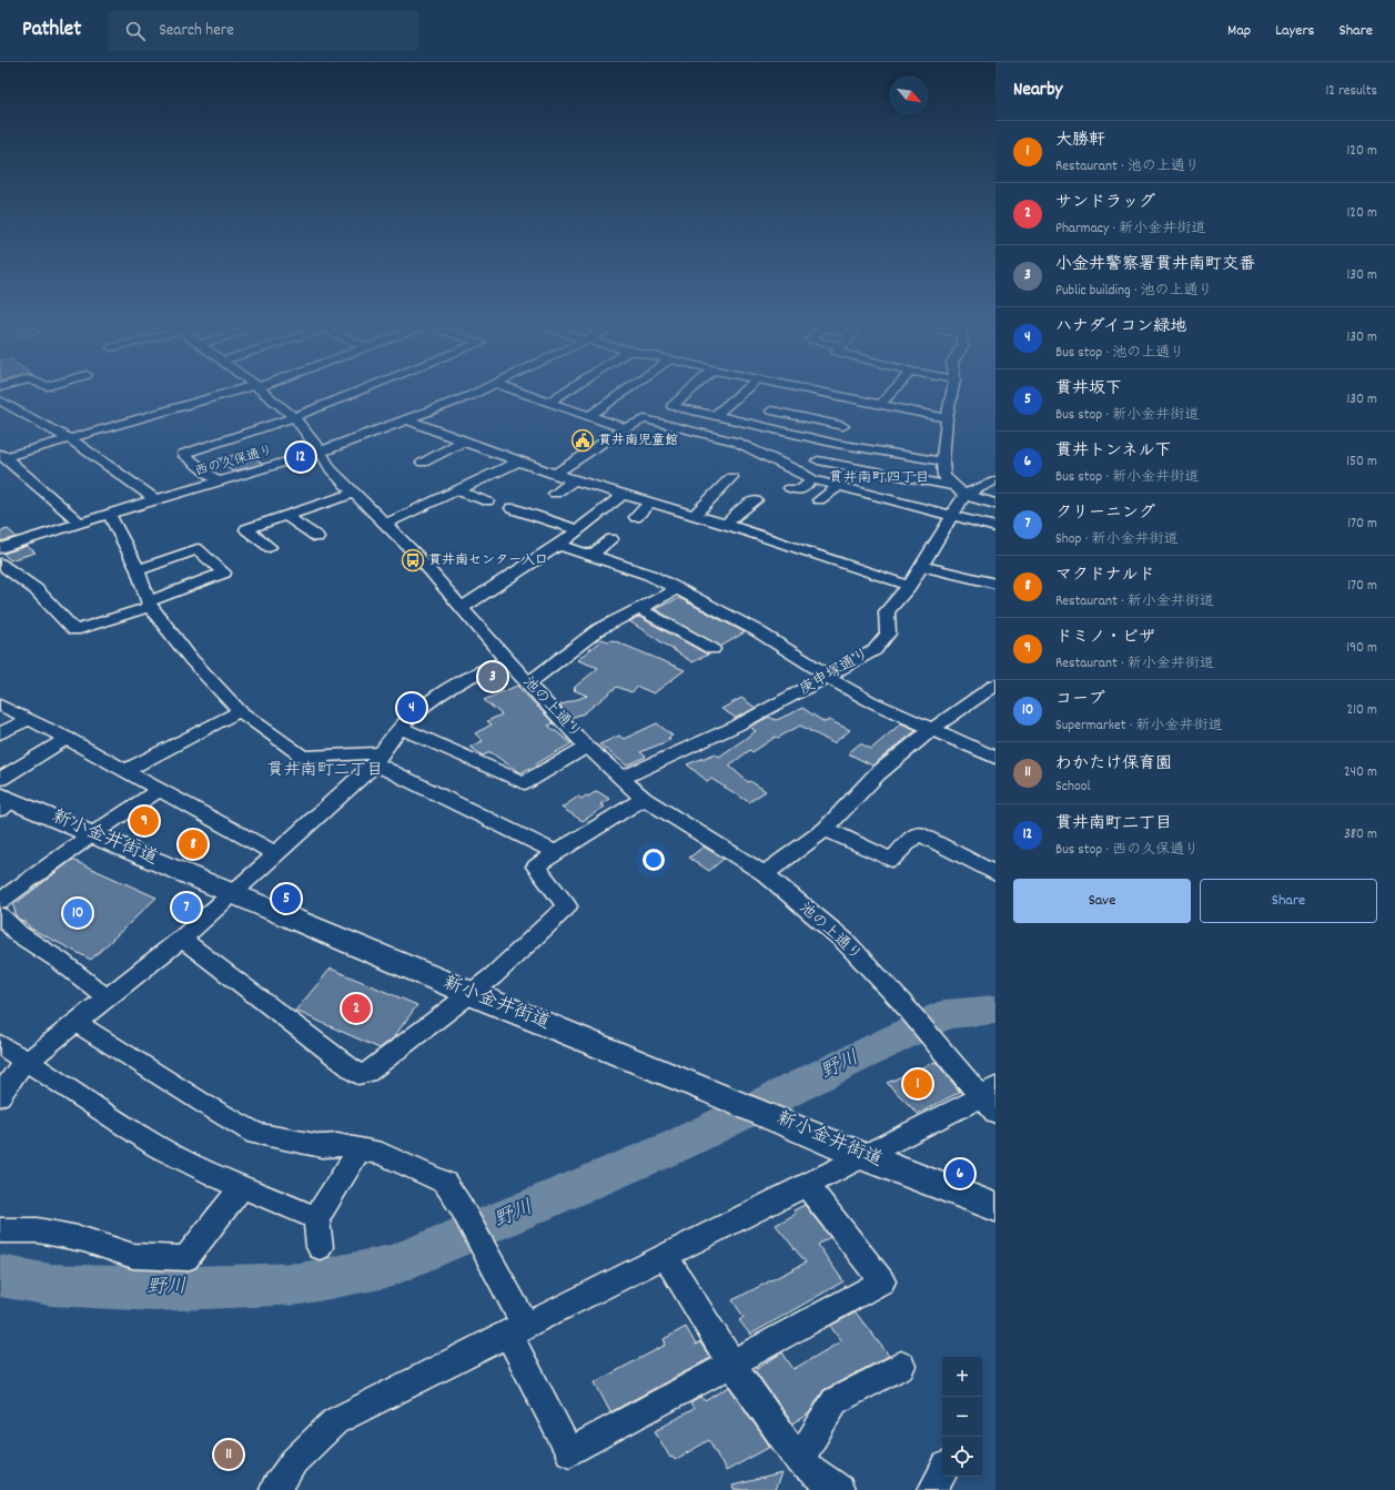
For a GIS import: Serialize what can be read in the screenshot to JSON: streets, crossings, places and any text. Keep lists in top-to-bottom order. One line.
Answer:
{"streets":{"main road":["新小金井街道"],"street":["西の久保通り","庚申塚通り","池の上通り"]},"crossings":[["西の久保通り","池の上通り"],["庚申塚通り","池の上通り"]],"districts":["貫井南町四丁目","貫井南町二丁目"],"water":["野川"],"places":{"public building":["貫井南児童館"],"bus stop":["貫井南センター入口"]},"north":"bottom right","page":{"header":"Pathlet","search":"Search here","nav":["Map","Layers","Share"],"heading":["Nearby","12 results"],"list":[{"mark":"1","name":"大勝軒","note":"Restaurant · 池の上通り","value":"120 m"},{"mark":"2","name":"サンドラッグ","note":"Pharmacy · 新小金井街道","value":"120 m"},{"mark":"3","name":"小金井警察署貫井南町交番","note":"Public building · 池の上通り","value":"130 m"},{"mark":"4","name":"ハナダイコン緑地","note":"Bus stop · 池の上通り","value":"130 m"},{"mark":"5","name":"貫井坂下","note":"Bus stop · 新小金井街道","value":"130 m"},{"mark":"6","name":"貫井トンネル下","note":"Bus stop · 新小金井街道","value":"150 m"},{"mark":"7","name":"クリーニング","note":"Shop · 新小金井街道","value":"170 m"},{"mark":"8","name":"マクドナルド","note":"Restaurant · 新小金井街道","value":"170 m"},{"mark":"9","name":"ドミノ・ピザ","note":"Restaurant · 新小金井街道","value":"190 m"},{"mark":"10","name":"コープ","note":"Supermarket · 新小金井街道","value":"210 m"},{"mark":"11","name":"わかたけ保育園","note":"School","value":"240 m"},{"mark":"12","name":"貫井南町二丁目","note":"Bus stop · 西の久保通り","value":"380 m"}],"pins":["12","3","4","9","8","5","7","10","2","1","6","11"],"buttons":["Save","Share"],"map_buttons":["+","−"]}}
